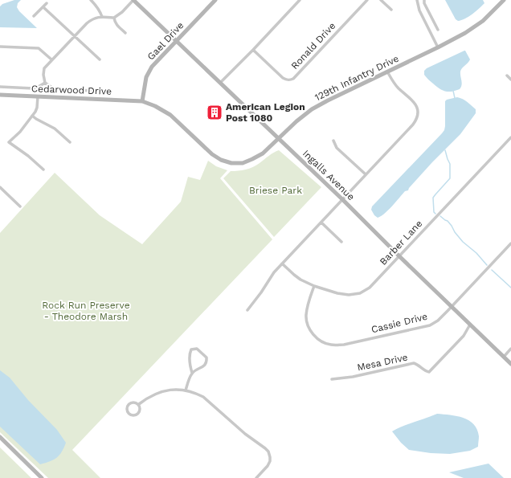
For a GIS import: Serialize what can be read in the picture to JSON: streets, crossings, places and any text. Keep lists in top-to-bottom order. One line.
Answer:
{"streets":{"street":["Gael Drive","Ronald Drive","129th Infantry Drive","Cedarwood Drive","Ingalls Avenue","Barber Lane","Cassie Drive","Mesa Drive"]},"crossings":[["Gael Drive","129th Infantry Drive"],["Gael Drive","Cedarwood Drive"],["Gael Drive","Ingalls Avenue"],["129th Infantry Drive","Cedarwood Drive"],["129th Infantry Drive","Ingalls Avenue"],["Ingalls Avenue","Barber Lane"],["Ingalls Avenue","Cassie Drive"],["Ingalls Avenue","Mesa Drive"],["Barber Lane","Cassie Drive"]],"parks":["Briese Park","Rock Run Preserve - Theodore Marsh"],"places":{"building":["American Legion Post 1080"]}}
